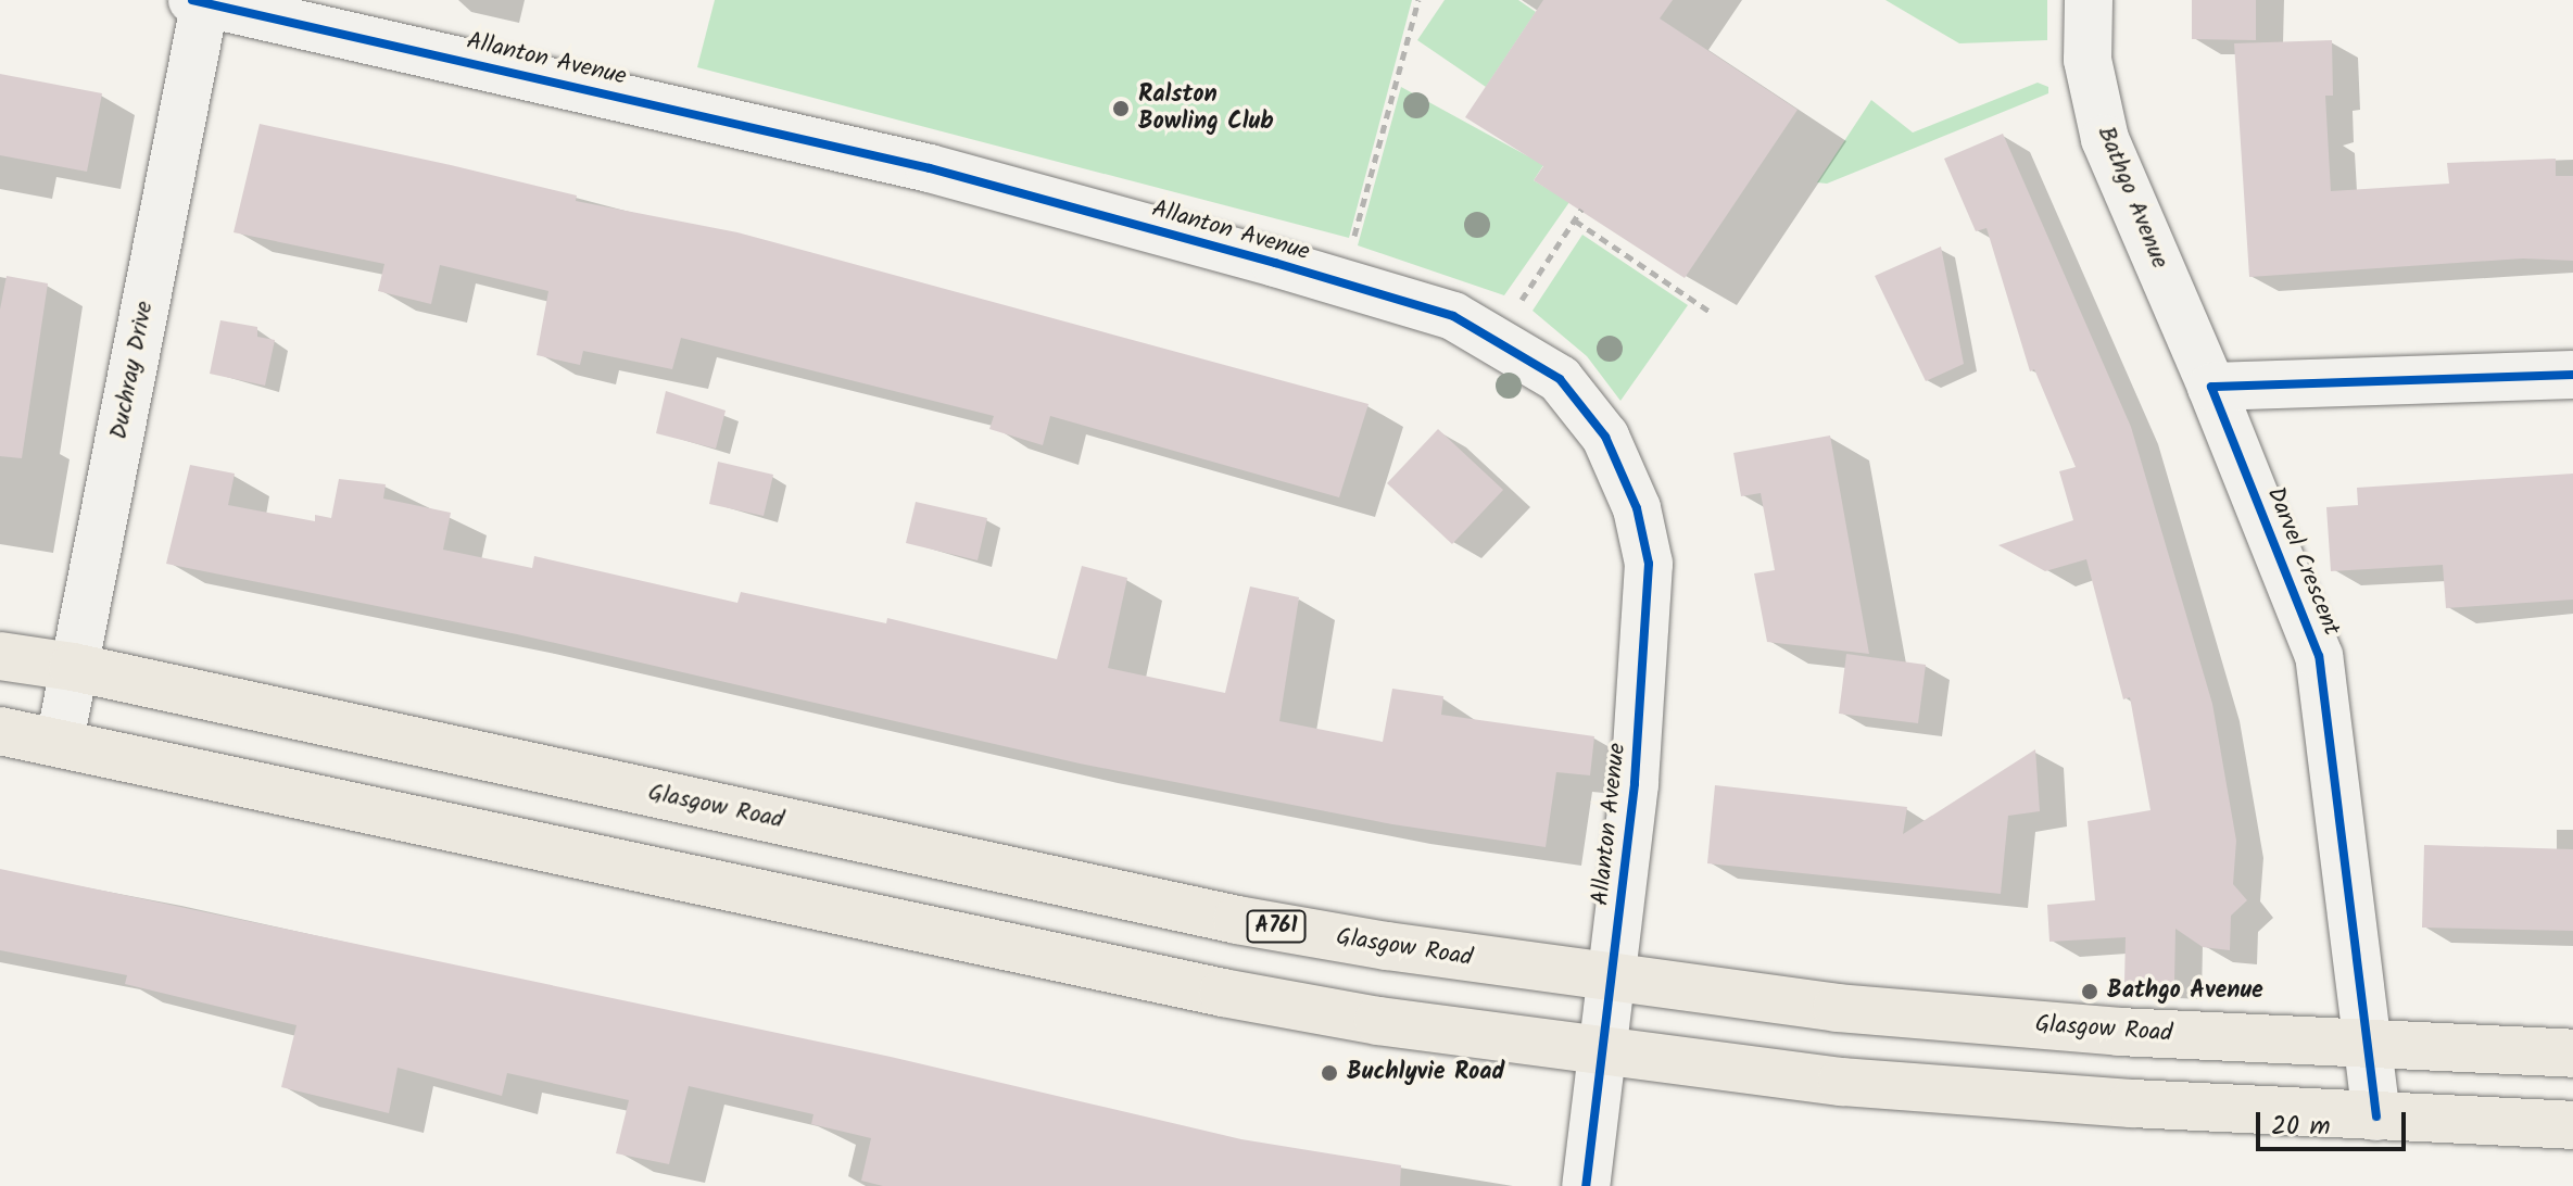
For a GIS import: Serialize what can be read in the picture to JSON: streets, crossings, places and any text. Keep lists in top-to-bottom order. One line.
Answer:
{"streets":{"main road":["Glasgow Road","A761"],"street":["Allanton Avenue","Bathgo Avenue","Duchray Drive","Darvel Crescent"]},"crossings":[["Allanton Avenue","Duchray Drive"],["Allanton Avenue","Glasgow Road"],["Bathgo Avenue","Darvel Crescent"],["Duchray Drive","Glasgow Road"],["Darvel Crescent","Glasgow Road"]],"places":["Ralston Bowling Club","Bathgo Avenue","Buchlyvie Road"],"scale_bar":"20 m"}
